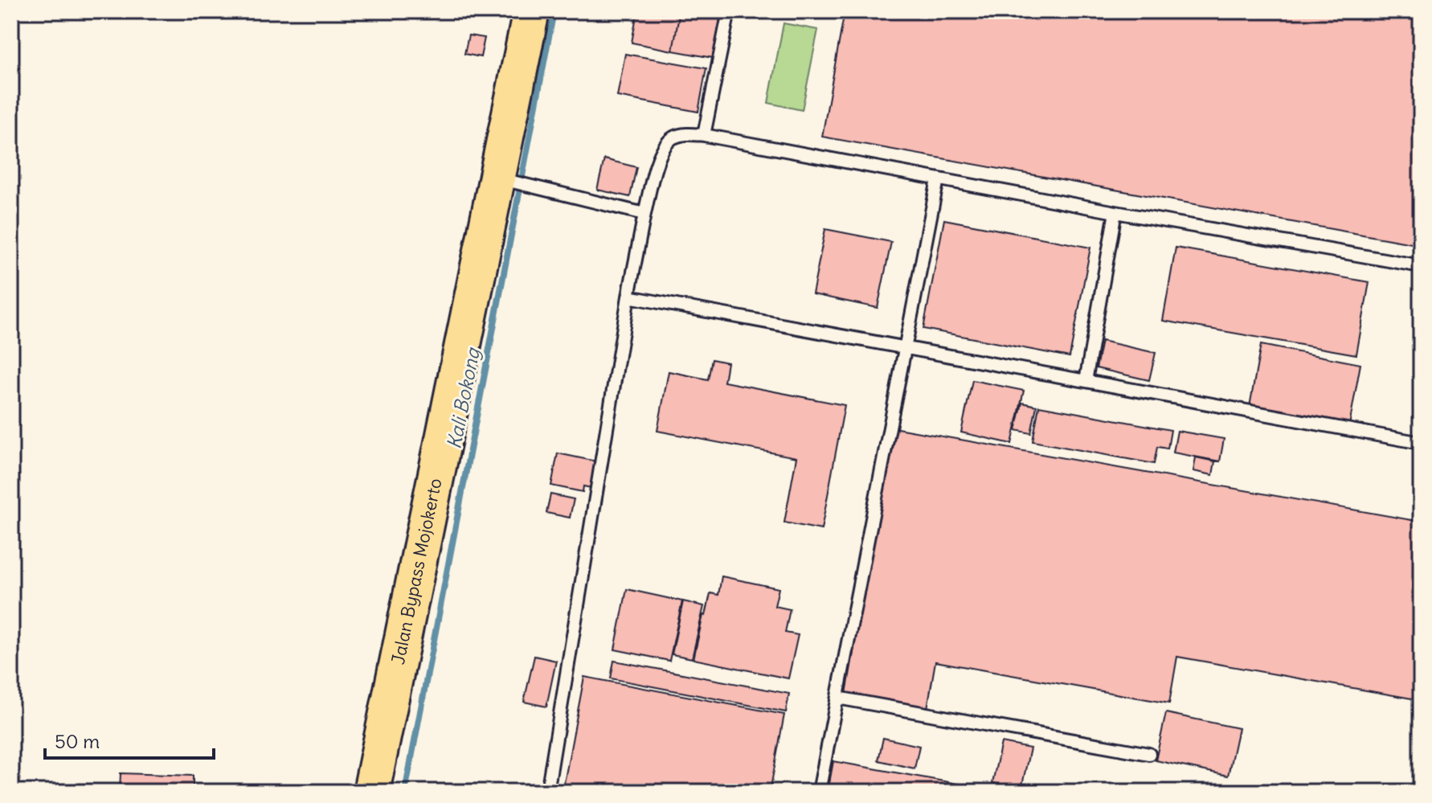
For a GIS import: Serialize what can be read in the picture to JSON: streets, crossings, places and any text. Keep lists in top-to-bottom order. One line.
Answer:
{"streets":{"highway":["Jalan Bypass Mojokerto"]},"water":["Kali Bokong"],"scale_bar":"50 m"}
